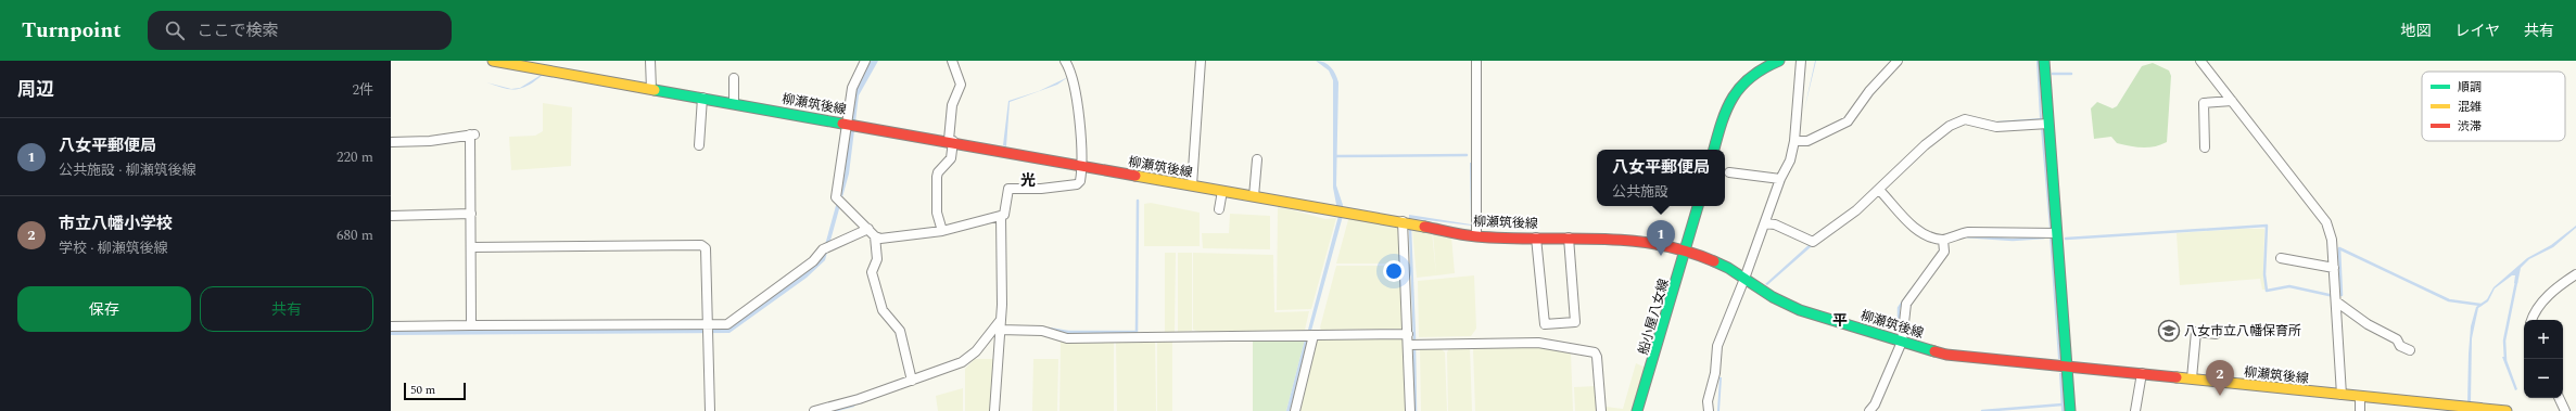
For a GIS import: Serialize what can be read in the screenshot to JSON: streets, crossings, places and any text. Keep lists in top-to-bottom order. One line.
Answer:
{"streets":{"main road":["柳瀬筑後線","船小屋八女線"]},"crossings":[["柳瀬筑後線","船小屋八女線"]],"districts":["光","平"],"places":{"school or university":["八女市立八幡保育所"]},"legend":["順調","混雑","渋滞"],"scale_bar":"50 m","page":{"header":"Turnpoint","search":"ここで検索","nav":["地図","レイヤ","共有"],"heading":["周辺","2件"],"list":[{"mark":"1","name":"八女平郵便局","note":"公共施設 · 柳瀬筑後線","value":"220 m"},{"mark":"2","name":"市立八幡小学校","note":"学校 · 柳瀬筑後線","value":"680 m"}],"popup":["八女平郵便局","公共施設"],"pins":["1","2"],"buttons":["保存","共有"],"map_buttons":["+","−"],"scale":"50 m"}}
